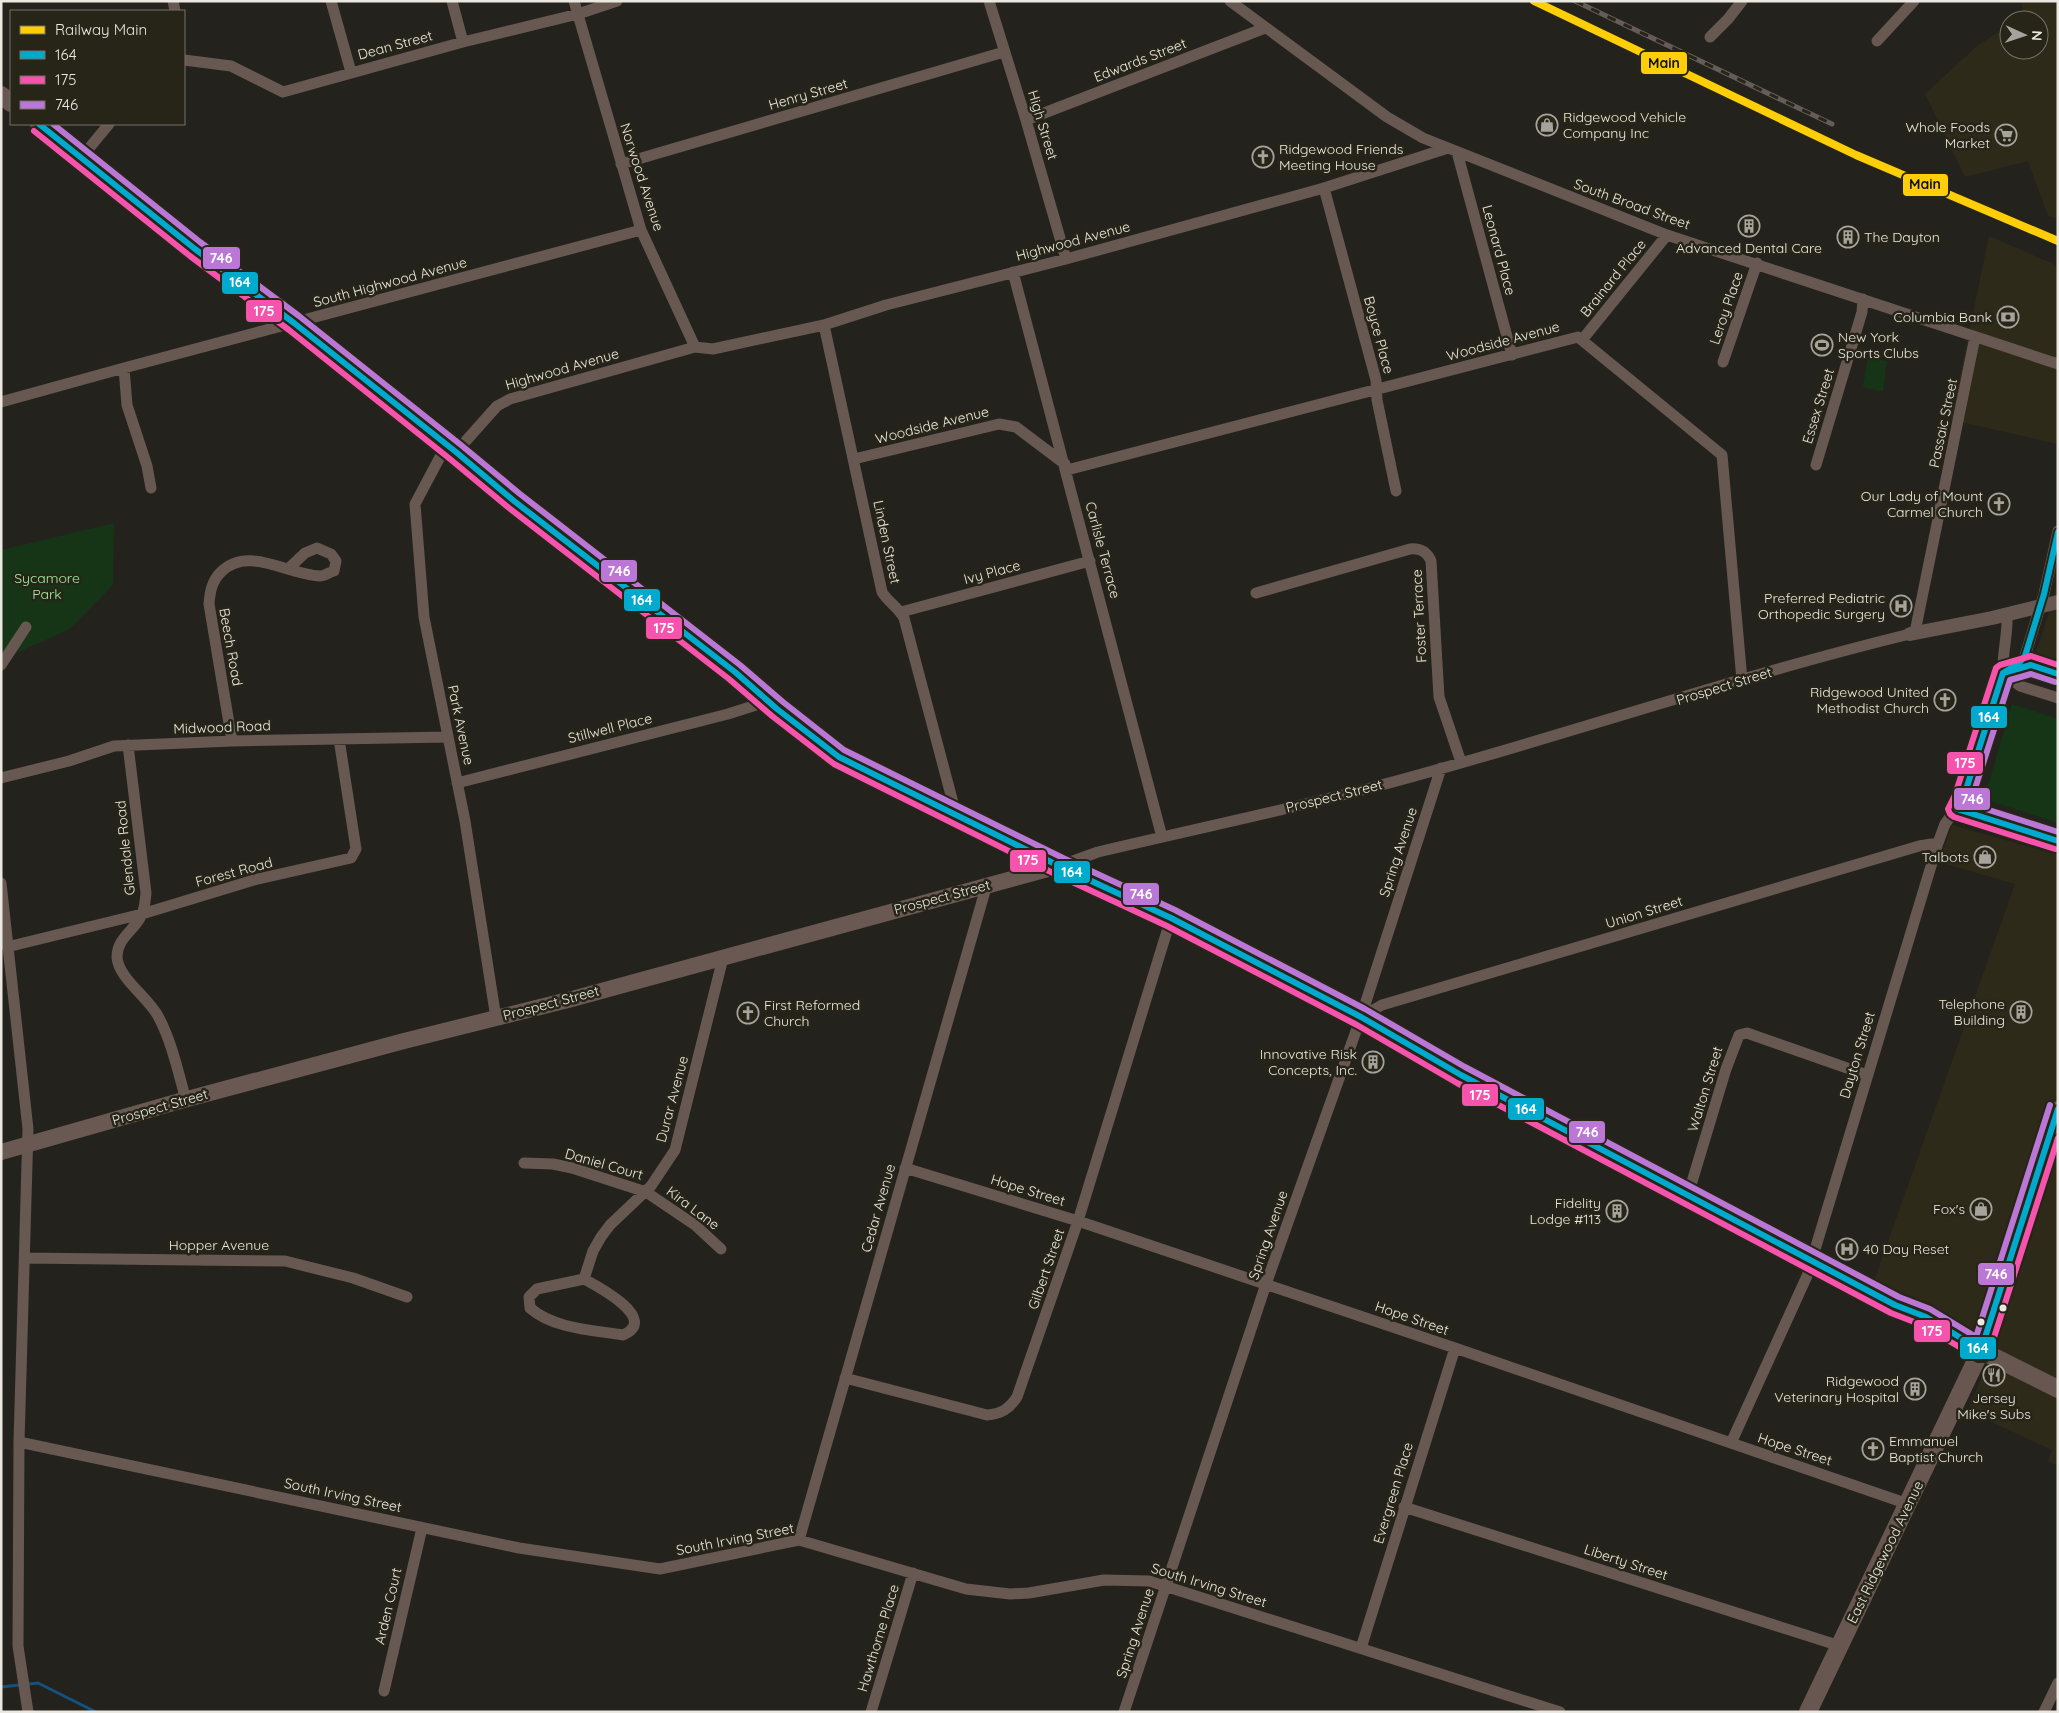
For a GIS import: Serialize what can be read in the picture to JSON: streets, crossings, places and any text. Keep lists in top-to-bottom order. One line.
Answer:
{"streets":{"main road":["Prospect Street","East Ridgewood Avenue"],"street":["Dean Street","Edwards Street","Henry Street","High Street","Norwood Avenue","South Broad Street","Highwood Avenue","Leonard Place","Brainard Place","South Highwood Avenue","Leroy Place","Boyce Place","Woodside Avenue","Essex Street","Passaic Street","Linden Street","Carlisle Terrace","Ivy Place","Foster Terrace","Beech Road","Park Avenue","Midwood Road","Stillwell Place","Glendale Road","Spring Avenue","Forest Road","Union Street","Dayton Street","Walton Street","Durar Avenue","Daniel Court","Hope Street","Kira Lane","Cedar Avenue","Hopper Avenue","Gilbert Street","Evergreen Place","South Irving Street","Liberty Street","Arden Court","Hawthorne Place"]},"crossings":[["Dean Street","Norwood Avenue"],["Edwards Street","High Street"],["Edwards Street","South Broad Street"],["Henry Street","High Street"],["Henry Street","Norwood Avenue"],["High Street","Highwood Avenue"],["Norwood Avenue","Highwood Avenue"],["Norwood Avenue","South Highwood Avenue"],["South Broad Street","Highwood Avenue"],["South Broad Street","Leonard Place"],["South Broad Street","Brainard Place"],["South Broad Street","Leroy Place"],["South Broad Street","Essex Street"],["South Broad Street","Passaic Street"],["Highwood Avenue","Leonard Place"],["Highwood Avenue","Boyce Place"],["Highwood Avenue","Linden Street"],["Highwood Avenue","Carlisle Terrace"],["Highwood Avenue","Park Avenue"],["Leonard Place","Woodside Avenue"],["Brainard Place","Woodside Avenue"],["Boyce Place","Woodside Avenue"],["Woodside Avenue","Linden Street"],["Woodside Avenue","Carlisle Terrace"],["Passaic Street","Prospect Street"],["Linden Street","Ivy Place"],["Carlisle Terrace","Ivy Place"],["Carlisle Terrace","Prospect Street"],["Foster Terrace","Prospect Street"],["Beech Road","Midwood Road"],["Prospect Street","Park Avenue"],["Prospect Street","Glendale Road"],["Prospect Street","Spring Avenue"],["Prospect Street","Dayton Street"],["Prospect Street","Durar Avenue"],["Prospect Street","Cedar Avenue"],["Park Avenue","Midwood Road"],["Park Avenue","Stillwell Place"],["Midwood Road","Glendale Road"],["Midwood Road","Forest Road"],["Glendale Road","Forest Road"],["Spring Avenue","Union Street"],["Spring Avenue","Hope Street"],["Spring Avenue","South Irving Street"],["Union Street","Dayton Street"],["Dayton Street","Walton Street"],["Dayton Street","Hope Street"],["Durar Avenue","Daniel Court"],["Durar Avenue","Kira Lane"],["Daniel Court","Kira Lane"],["Hope Street","Cedar Avenue"],["Hope Street","Gilbert Street"],["Hope Street","Evergreen Place"],["Hope Street","East Ridgewood Avenue"],["Cedar Avenue","Gilbert Street"],["Cedar Avenue","South Irving Street"],["Evergreen Place","South Irving Street"],["Evergreen Place","Liberty Street"],["South Irving Street","Arden Court"],["South Irving Street","Hawthorne Place"],["East Ridgewood Avenue","Liberty Street"]],"parks":["Sycamore Park"],"places":{"shop":["Ridgewood Vehicle Company Inc","Talbots","Fox's"],"supermarket":["Whole Foods Market"],"church":["Ridgewood Friends Meeting House","Our Lady of Mount Carmel Church","Ridgewood United Methodist Church","First Reformed Church","Emmanuel Baptist Church"],"building":["Advanced Dental Care","The Dayton","Telephone Building","Innovative Risk Concepts, Inc.","Fidelity Lodge #113","Ridgewood Veterinary Hospital"],"bank":["Columbia Bank"],"sports":["New York Sports Clubs"],"hospital":["Preferred Pediatric Orthopedic Surgery","40 Day Reset"],"restaurant":["Jersey Mike's Subs"]},"lines":["rail line Main","transit line 164","transit line 746","transit line 175"],"legend":["Railway Main","164","175","746"],"north":"right"}
